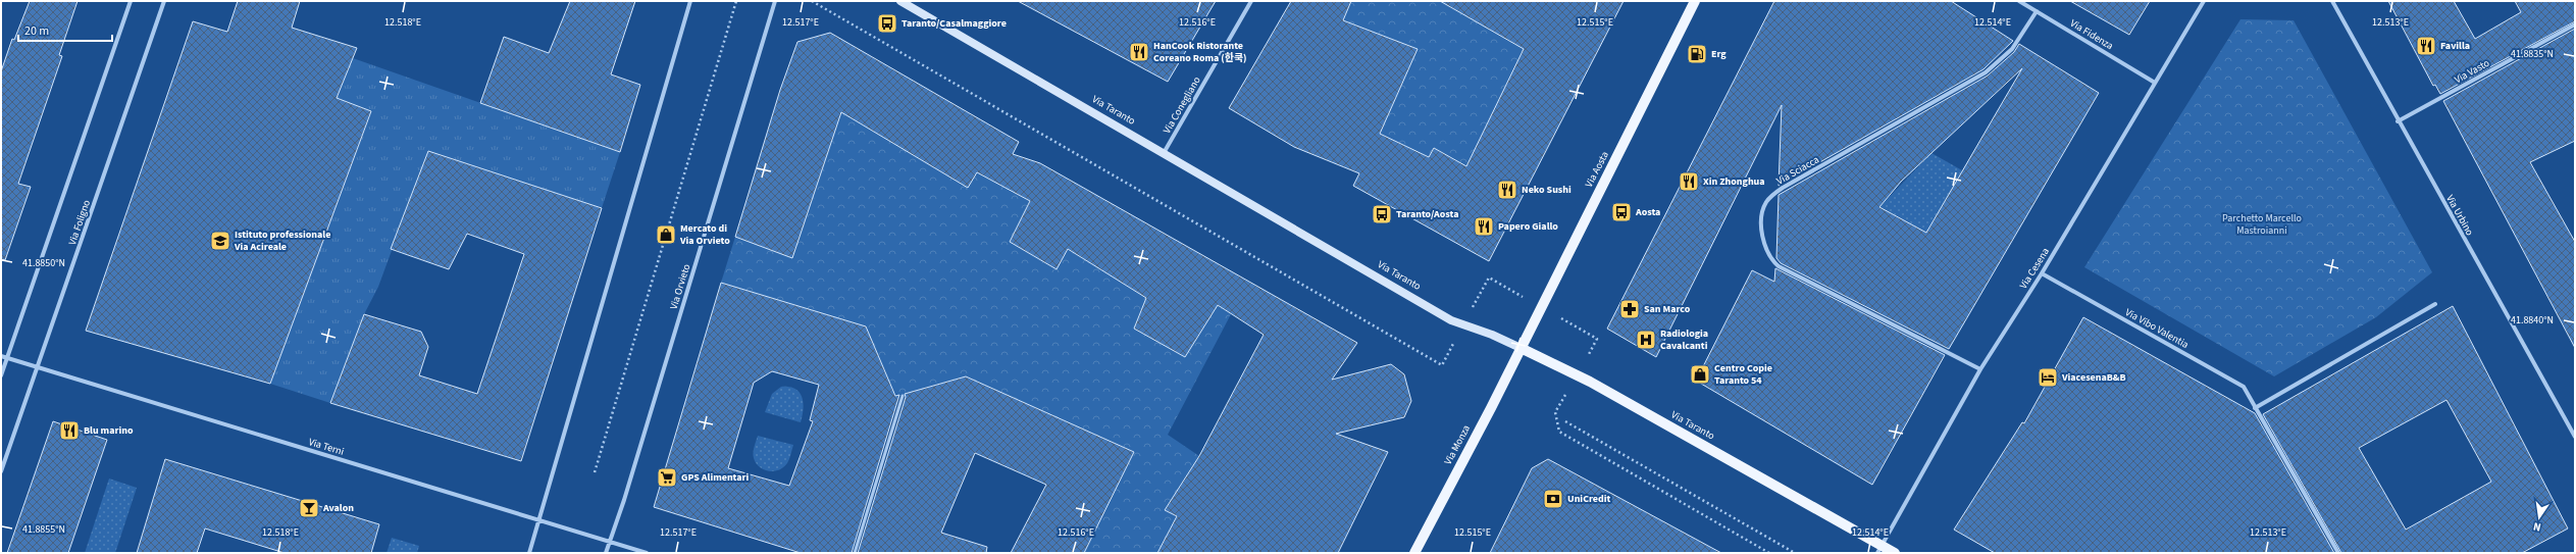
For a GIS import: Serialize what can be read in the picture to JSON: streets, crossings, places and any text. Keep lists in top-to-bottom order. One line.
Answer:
{"streets":{"main road":["Via Taranto","Via Aosta","Via Monza"],"street":["Via Fidenza","Via Vasto","Via Conegliano","Via Sciacca","Via Urbino","Via Foligno","Via Cesena","Via Orvieto","Via Vibo Valentia","Via Terni"]},"crossings":[["Via Fidenza","Via Sciacca"],["Via Fidenza","Via Cesena"],["Via Vasto","Via Urbino"],["Via Conegliano","Via Taranto"],["Via Taranto","Via Aosta"],["Via Taranto","Via Cesena"],["Via Taranto","Via Monza"],["Via Aosta","Via Monza"],["Via Sciacca","Via Cesena"],["Via Foligno","Via Terni"],["Via Cesena","Via Vibo Valentia"],["Via Orvieto","Via Terni"]],"parks":["Parchetto Marcello Mastroianni"],"places":{"bus stop":["Taranto/Casalmaggiore","Aosta","Taranto/Aosta"],"restaurant":["Favilla","HanCook Ristorante Coreano Roma (한쿡)","Xin Zhonghua","Neko Sushi","Papero Giallo","Blu marino"],"fuel station":["Erg"],"shop":["Mercato di Via Orvieto","Centro Copie Taranto 54"],"school or university":["Istituto professionale Via Acireale"],"pharmacy":["San Marco"],"hospital":["Radiologia Cavalcanti"],"hotel":["ViacesenaB&B"],"supermarket":["GPS Alimentari"],"bank":["UniCredit"],"bar":["Avalon"]},"scale_bar":"20 m","north":"bottom","coordinates":["12.518°E","12.517°E","12.516°E","12.515°E","12.514°E","12.513°E","41.8835°N","41.8850°N","41.8840°N","41.8855°N"]}
